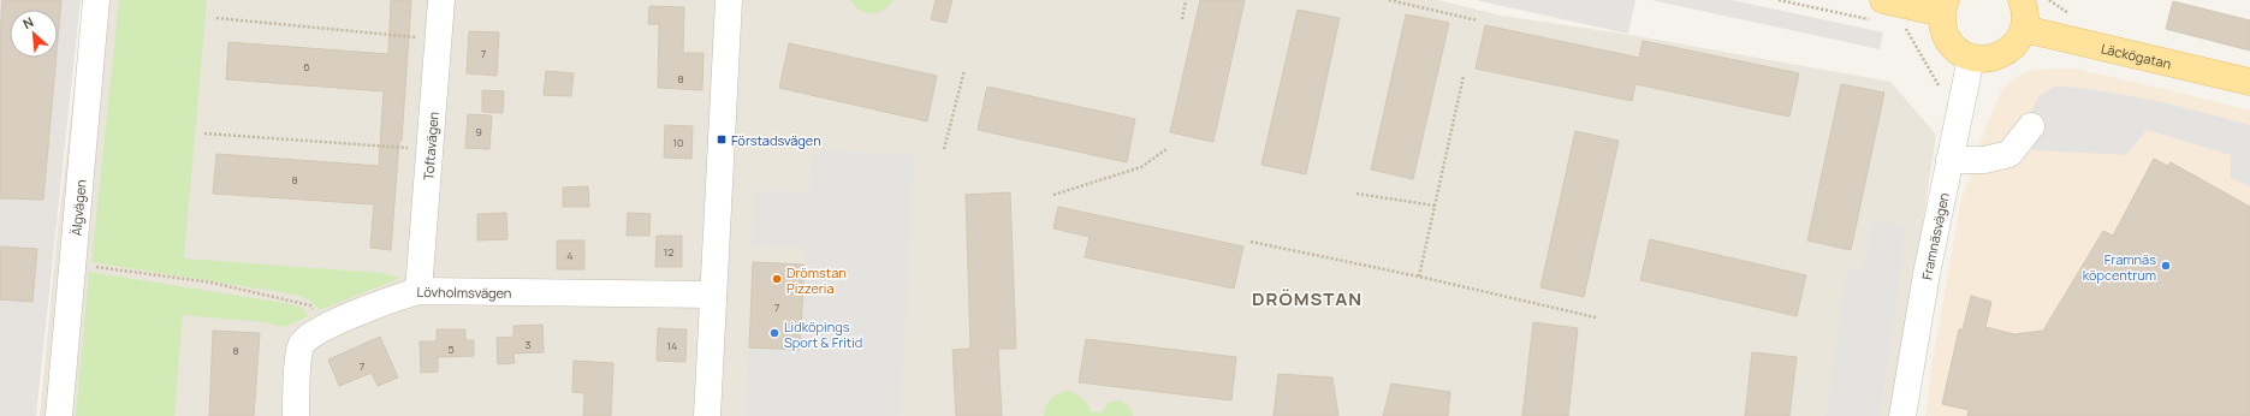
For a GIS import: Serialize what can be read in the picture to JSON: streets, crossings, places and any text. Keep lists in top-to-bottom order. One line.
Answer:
{"streets":{"main road":["Läckögatan"],"street":["Toftavägen","Älgvägen","Framnäsvägen","Lövholmsvägen"]},"crossings":[["Toftavägen","Lövholmsvägen"]],"districts":["DRÖMSTAN"],"places":{"transit":["Förstadsvägen"],"other":["Framnäs köpcentrum","Drömstan Pizzeria","Lidköpings Sport & Fritid"]},"house_numbers":["7","6","8","9","10","8","12","4","7","3","14","5","8","7"],"north":"top left"}
